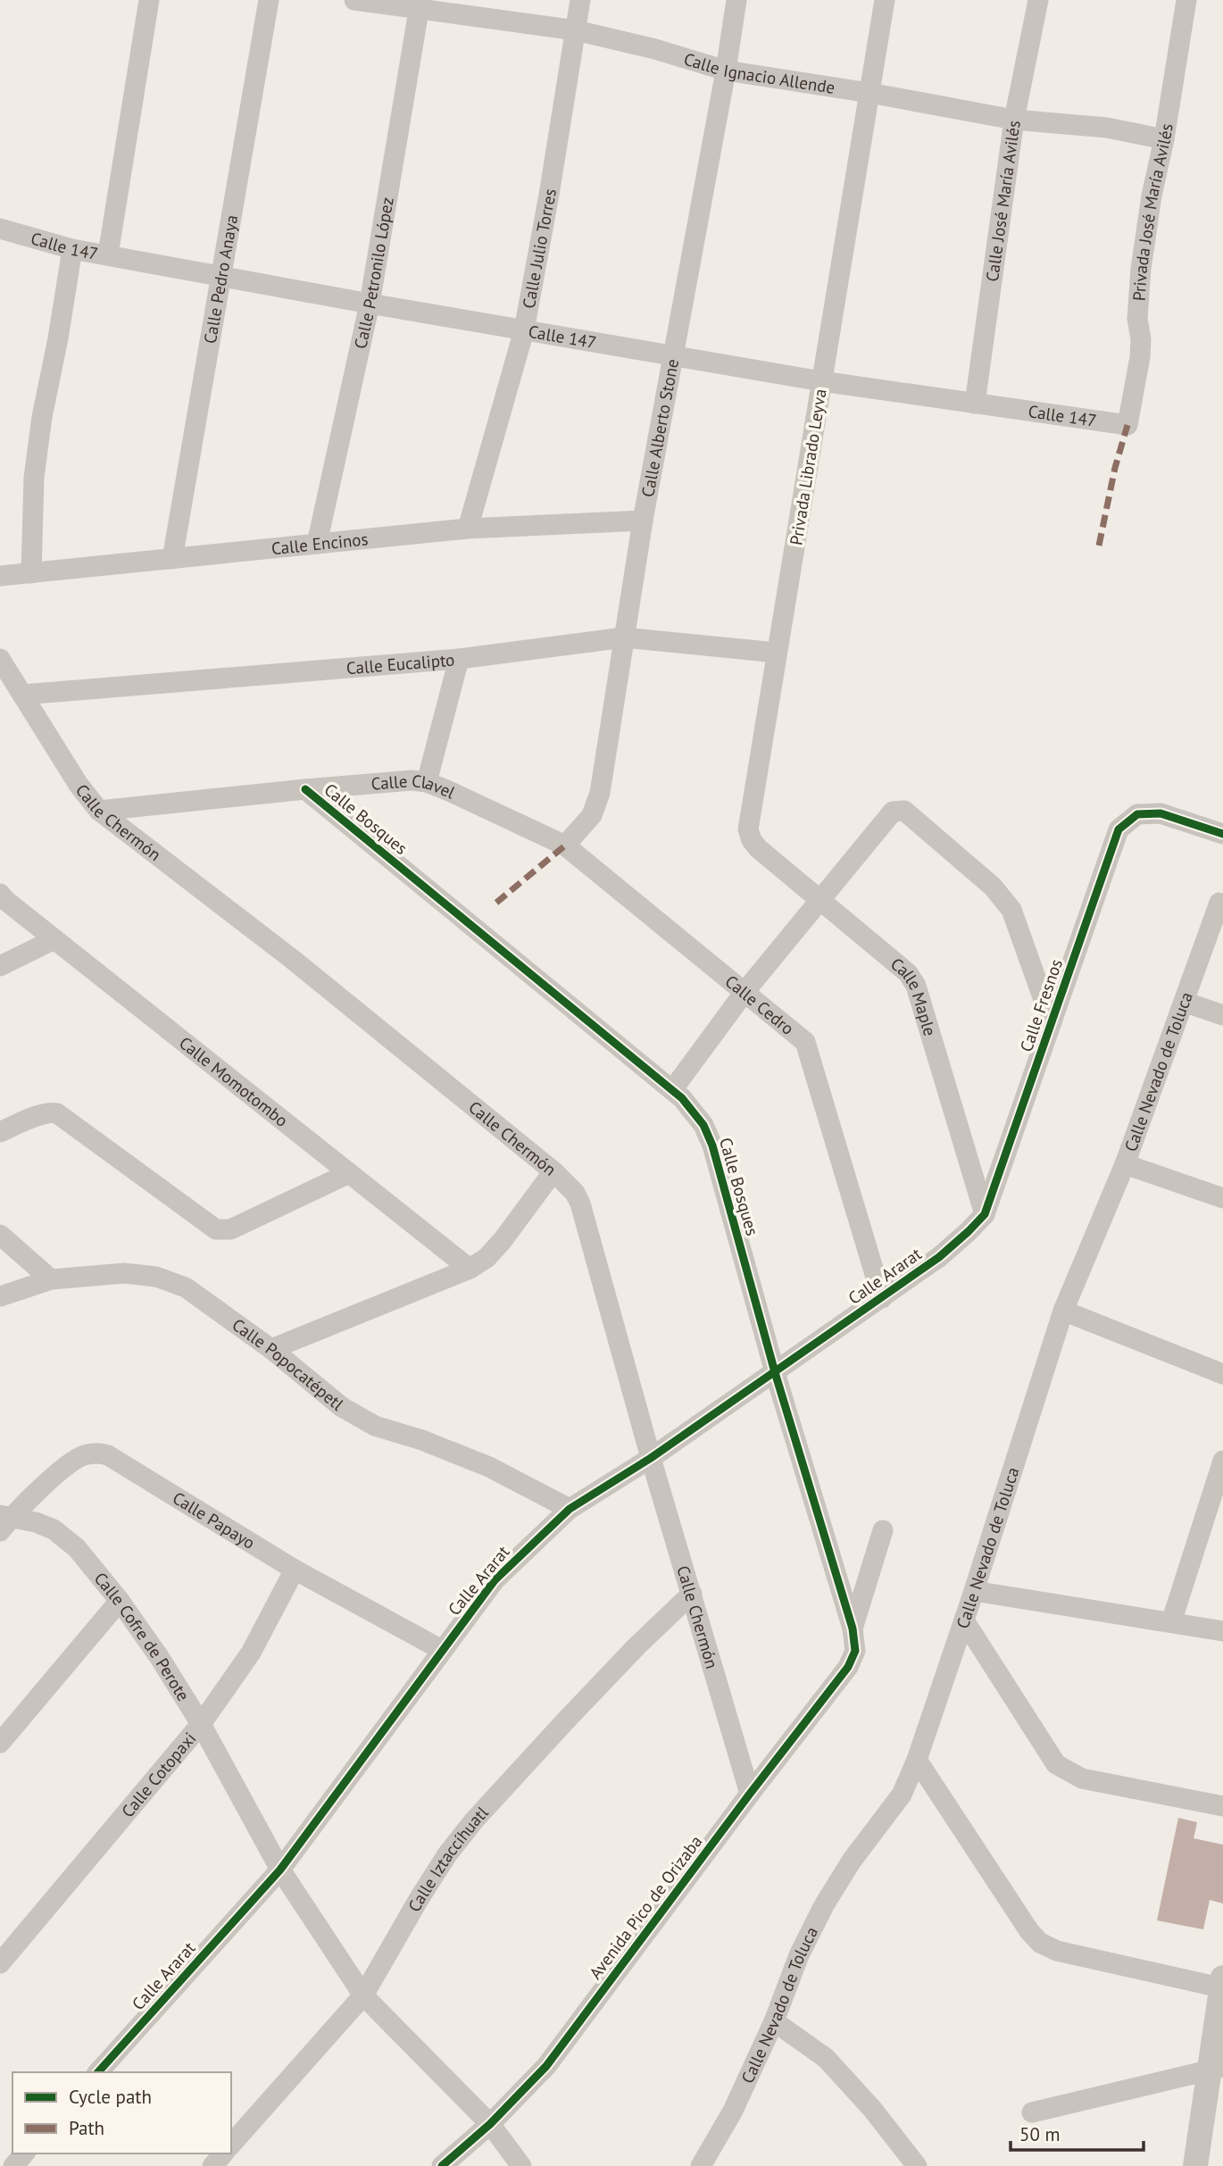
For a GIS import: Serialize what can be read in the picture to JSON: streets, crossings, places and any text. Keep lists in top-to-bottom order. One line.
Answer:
{"streets":{"street":["Calle Ignacio Allende","Calle José María Avilés","Privada José María Avilés","Calle 147","Calle Julio Torres","Calle Petronilo López","Calle Pedro Anaya","Calle Alberto Stone","Privada Librado Leyva","Calle Encinos","Calle Eucalipto","Calle Clavel","Calle Bosques","Calle Chermón","Calle Maple","Calle Cedro","Calle Fresnos","Calle Nevado de Toluca","Calle Momotombo","Calle Ararat","Calle Popocatépetl","Calle Papayo","Calle Cofre de Perote","Calle Cotopaxi","Calle Iztaccíhuatl","Avenida Pico de Orizaba"]},"crossings":[["Calle Ignacio Allende","Calle José María Avilés"],["Calle Ignacio Allende","Privada José María Avilés"],["Calle Ignacio Allende","Calle Julio Torres"],["Calle Ignacio Allende","Calle Petronilo López"],["Calle Ignacio Allende","Calle Alberto Stone"],["Calle Ignacio Allende","Privada Librado Leyva"],["Calle José María Avilés","Calle 147"],["Privada José María Avilés","Calle 147"],["Calle 147","Calle Julio Torres"],["Calle 147","Calle Petronilo López"],["Calle 147","Calle Pedro Anaya"],["Calle 147","Calle Alberto Stone"],["Calle 147","Privada Librado Leyva"],["Calle Julio Torres","Calle Encinos"],["Calle Petronilo López","Calle Encinos"],["Calle Pedro Anaya","Calle Encinos"],["Calle Alberto Stone","Calle Encinos"],["Calle Alberto Stone","Calle Eucalipto"],["Calle Alberto Stone","Calle Clavel"],["Calle Alberto Stone","Calle Cedro"],["Privada Librado Leyva","Calle Eucalipto"],["Privada Librado Leyva","Calle Maple"],["Calle Eucalipto","Calle Chermón"],["Calle Clavel","Calle Bosques"],["Calle Clavel","Calle Chermón"],["Calle Clavel","Calle Cedro"],["Calle Bosques","Calle Ararat"],["Calle Bosques","Avenida Pico de Orizaba"],["Calle Chermón","Calle Ararat"],["Calle Chermón","Calle Iztaccíhuatl"],["Calle Chermón","Avenida Pico de Orizaba"],["Calle Maple","Calle Fresnos"],["Calle Maple","Calle Ararat"],["Calle Cedro","Calle Ararat"],["Calle Fresnos","Calle Ararat"],["Calle Ararat","Calle Popocatépetl"],["Calle Ararat","Calle Papayo"],["Calle Ararat","Calle Cofre de Perote"],["Calle Papayo","Calle Cofre de Perote"],["Calle Papayo","Calle Cotopaxi"],["Calle Cofre de Perote","Calle Cotopaxi"],["Calle Cofre de Perote","Calle Iztaccíhuatl"],["Calle Cofre de Perote","Avenida Pico de Orizaba"]],"legend":["Cycle path","Path"],"scale_bar":"50 m"}
